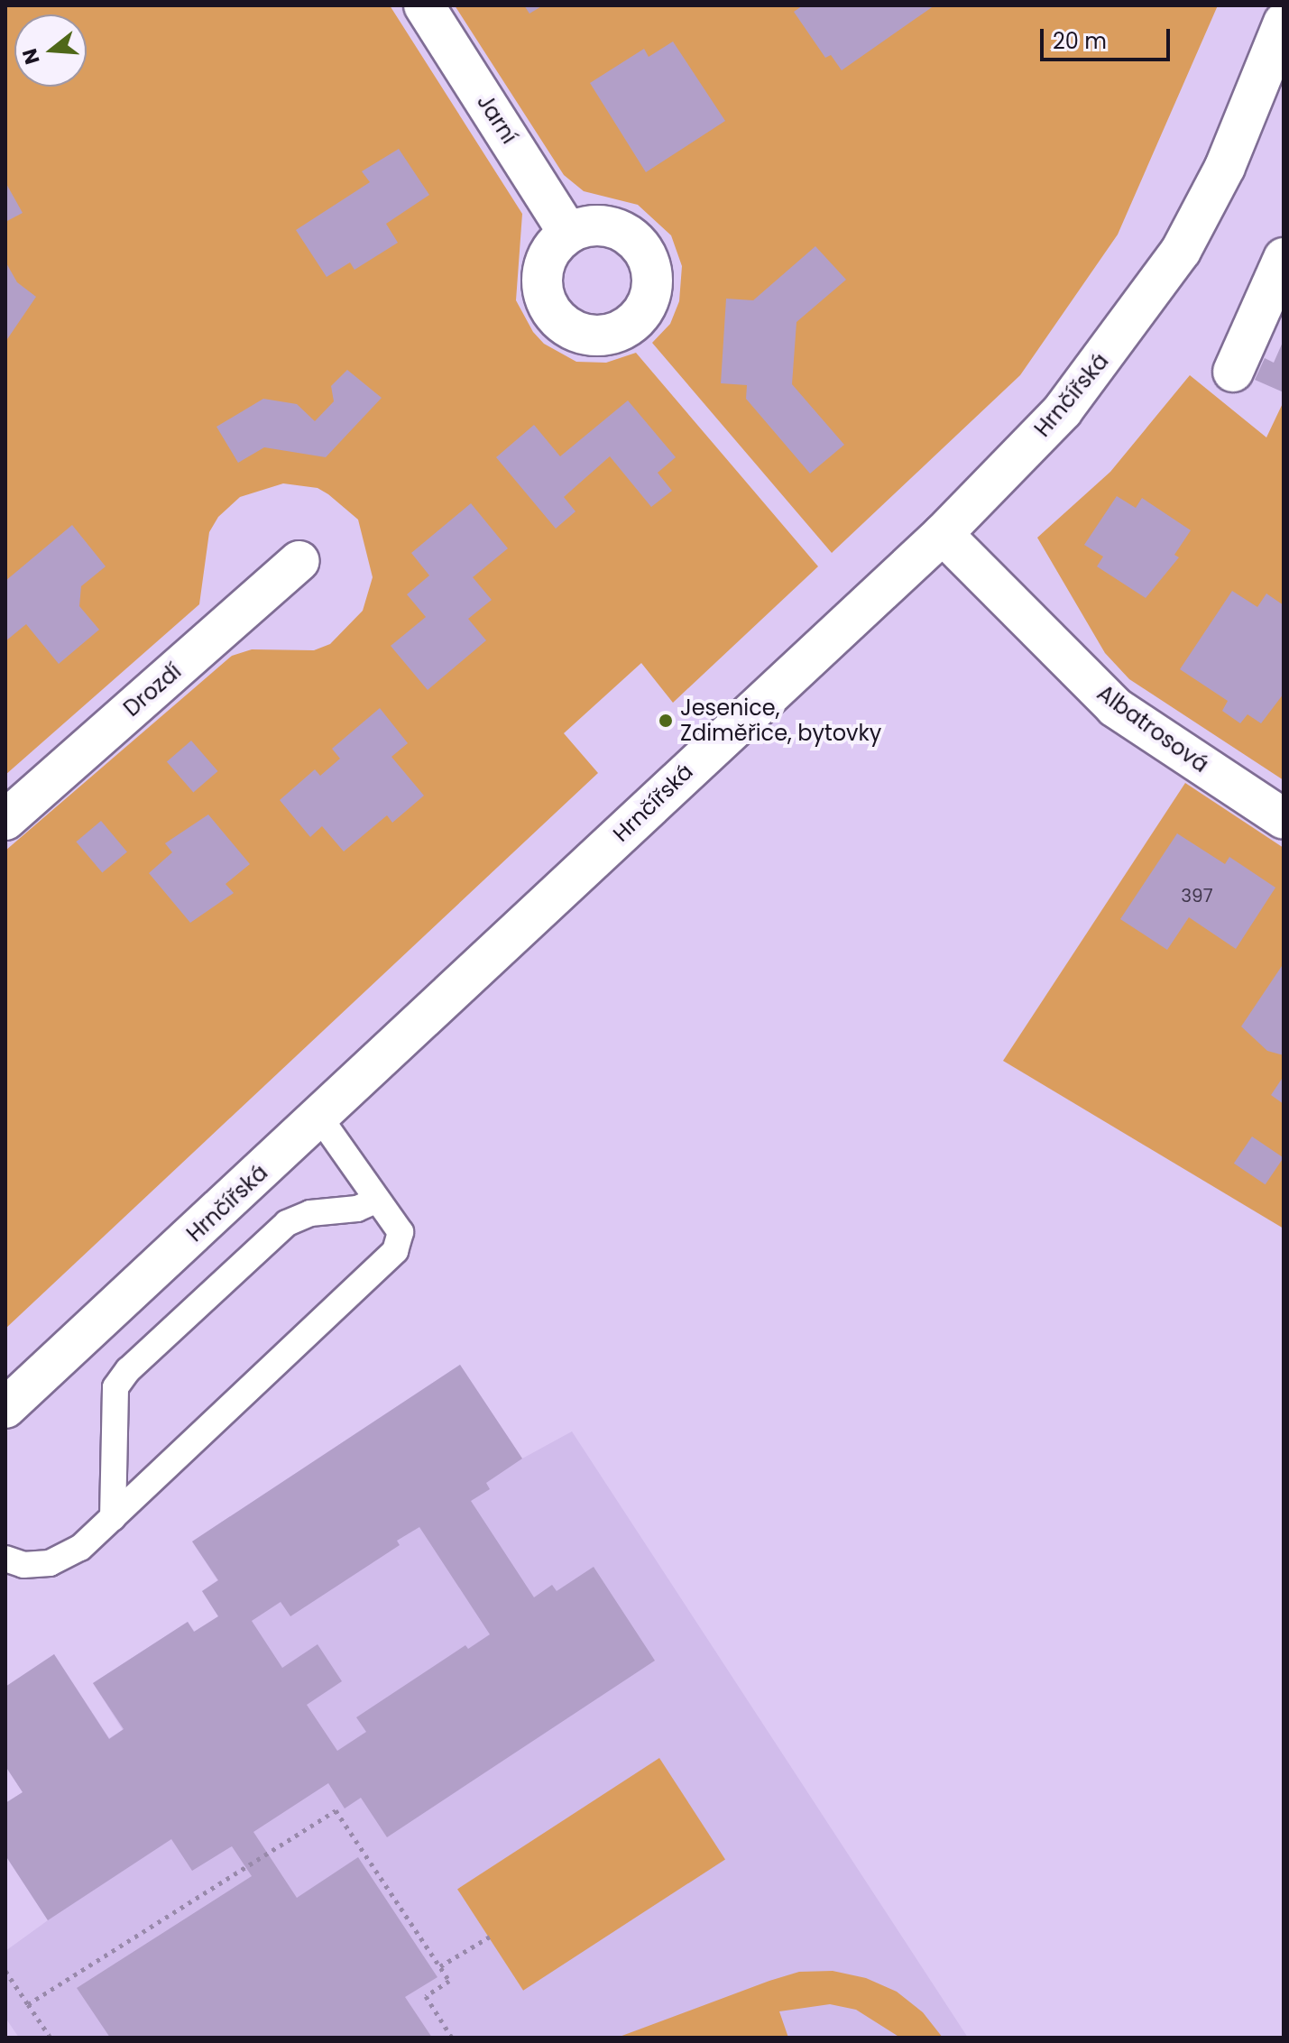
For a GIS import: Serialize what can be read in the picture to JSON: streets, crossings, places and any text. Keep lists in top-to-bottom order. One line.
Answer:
{"streets":{"street":["Jarní","Hrnčířská","Drozdí","Albatrosová"]},"crossings":[["Hrnčířská","Albatrosová"]],"places":["Jesenice, Zdiměřice, bytovky"],"house_numbers":["397"],"scale_bar":"20 m","north":"left"}
